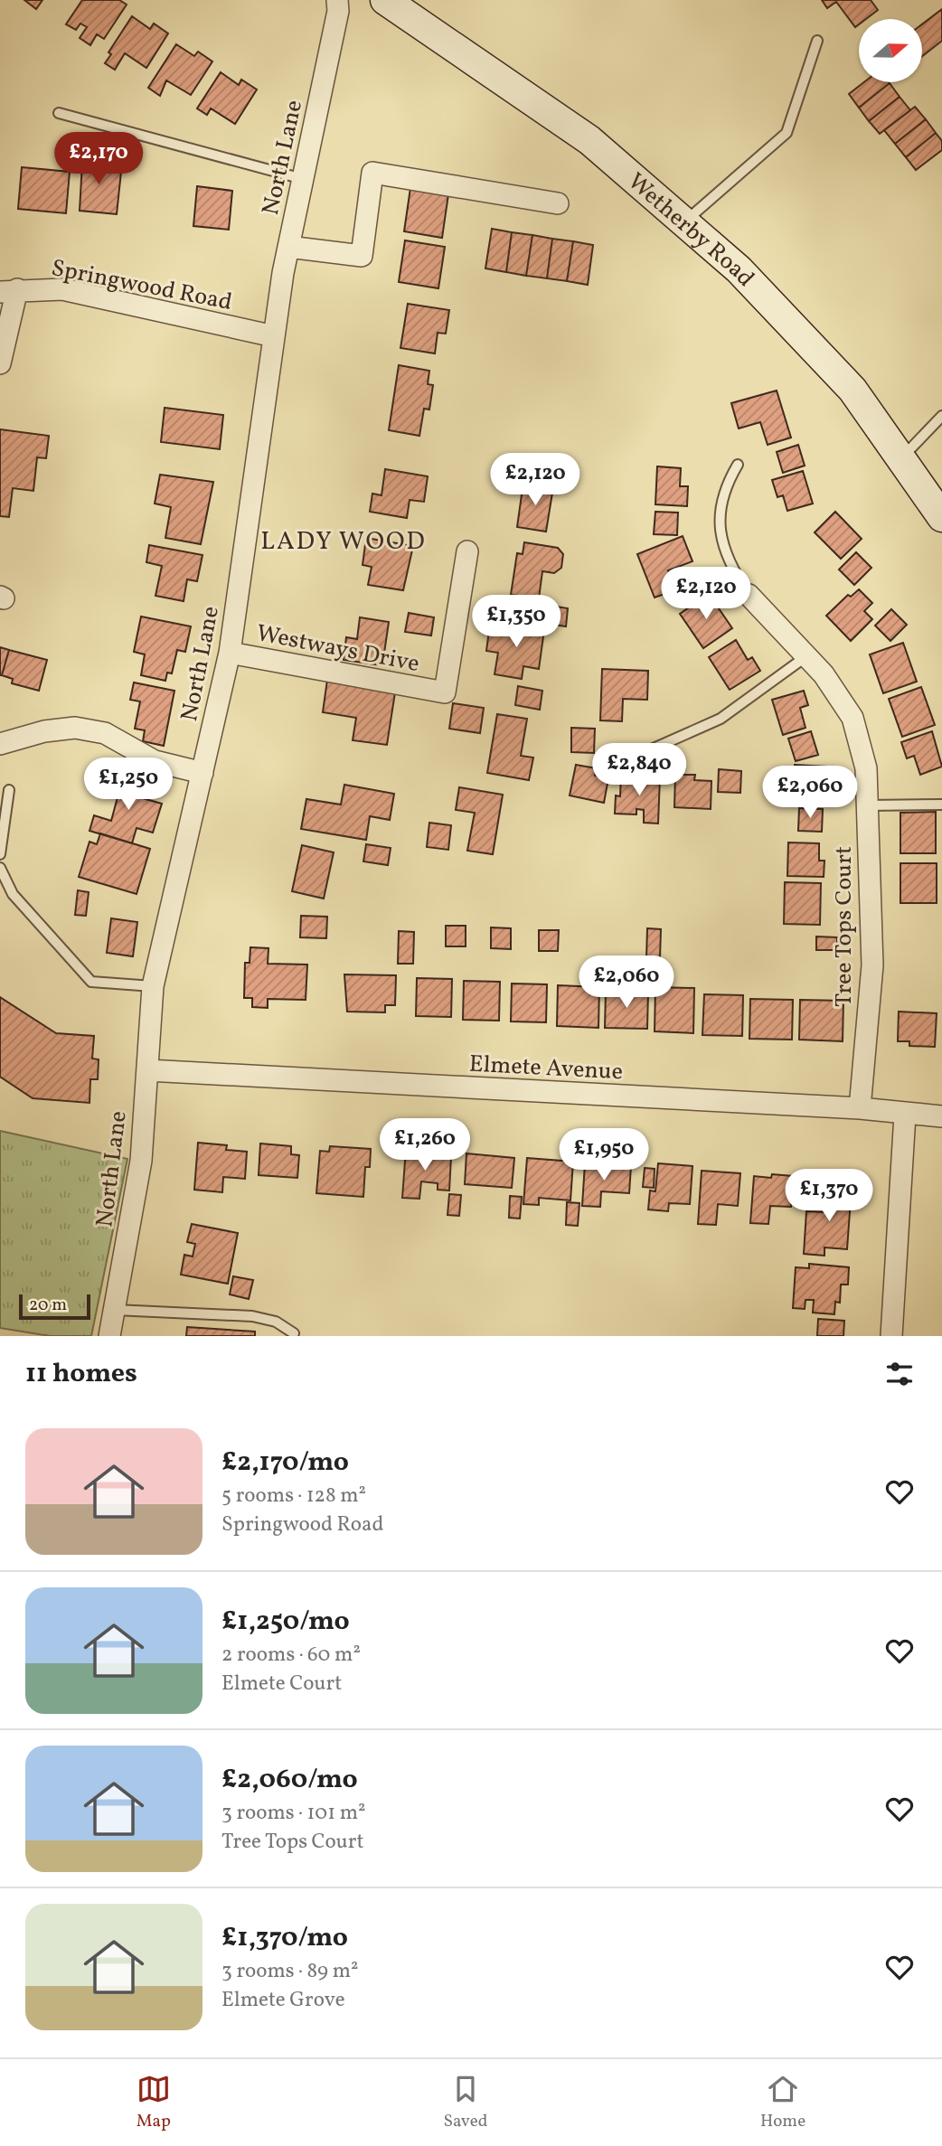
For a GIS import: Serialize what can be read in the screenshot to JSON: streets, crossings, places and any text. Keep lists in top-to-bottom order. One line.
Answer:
{"streets":{"street":["North Lane","Wetherby Road","Springwood Road","Westways Drive","Tree Tops Court","Elmete Avenue"]},"crossings":[["North Lane","Springwood Road"],["North Lane","Westways Drive"],["North Lane","Elmete Avenue"],["Tree Tops Court","Elmete Avenue"]],"districts":["LADY WOOD"],"scale_bar":"20 m","north":"right","page":{"price":["£2,170","£2,120","£2,120","£1,350","£2,840","£1,250","£2,060","£2,060","£1,260","£1,950","£1,370"],"scale":"20 m","heading":"11 homes","list":[{"name":"£2,170/mo","note":"5 rooms · 128 m² · Springwood Road"},{"name":"£1,250/mo","note":"2 rooms · 60 m² · Elmete Court"},{"name":"£2,060/mo","note":"3 rooms · 101 m² · Tree Tops Court"},{"name":"£1,370/mo","note":"3 rooms · 89 m² · Elmete Grove"}],"tabs":["Map","Saved","Home"]}}
